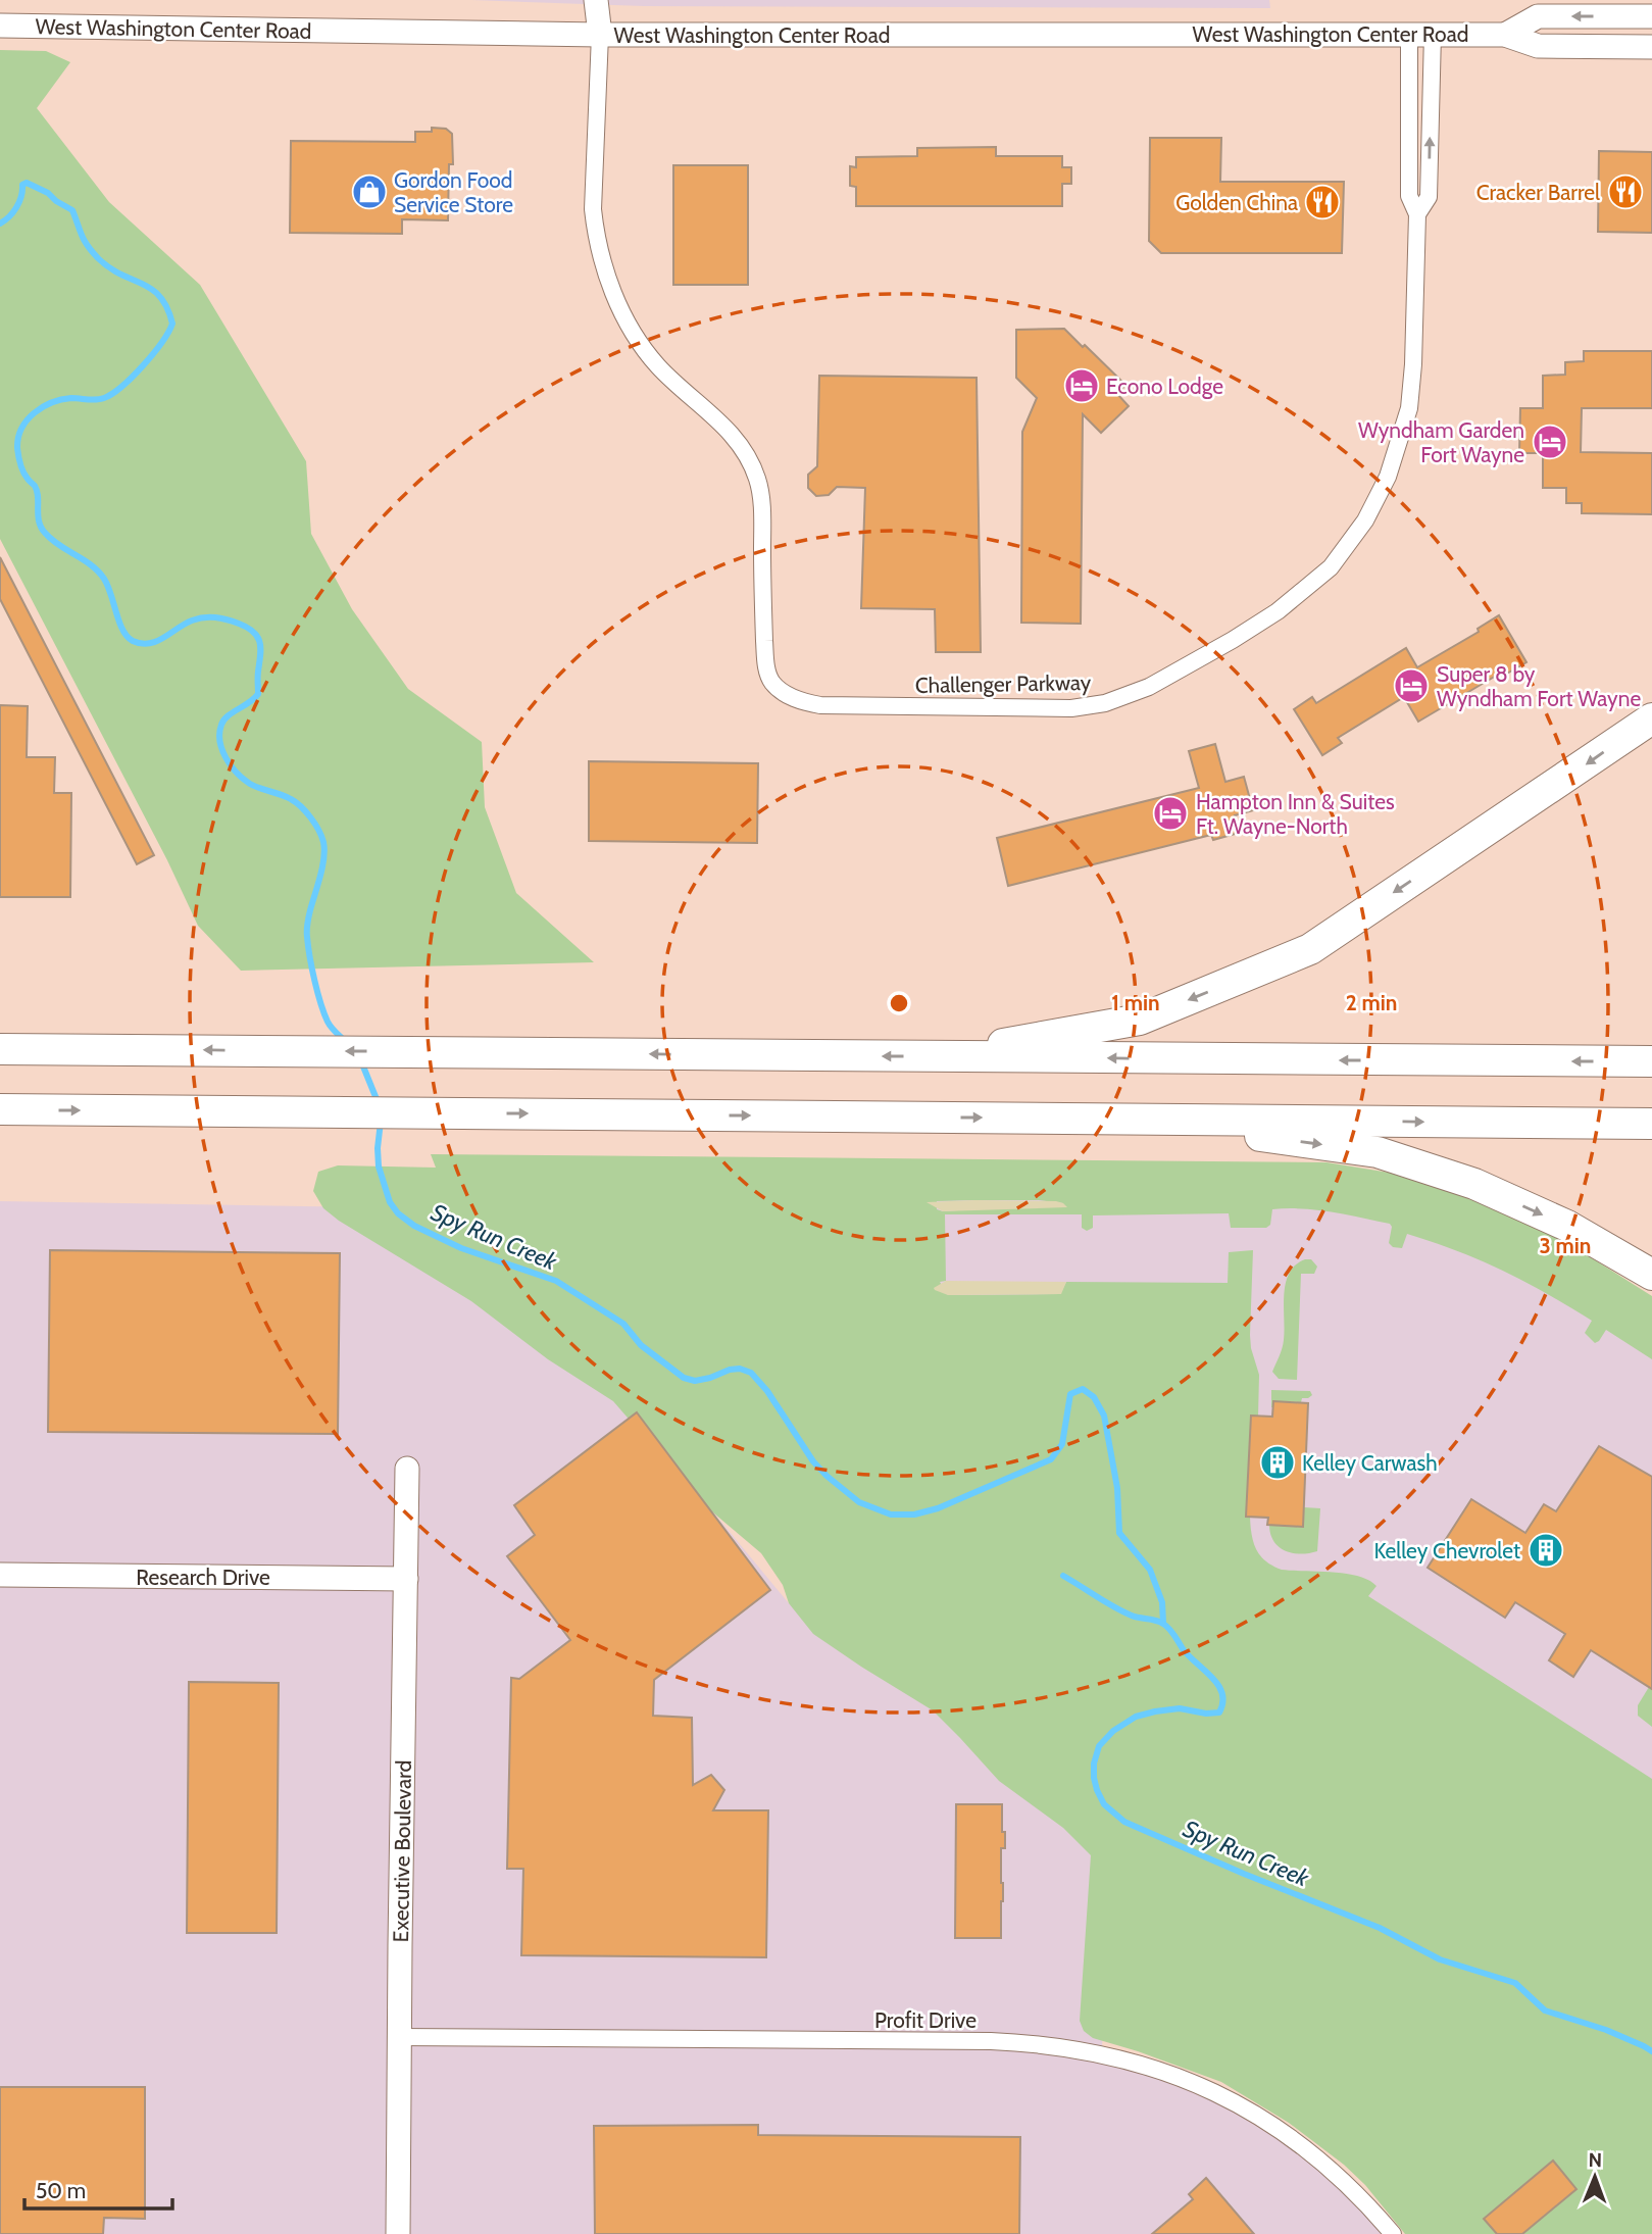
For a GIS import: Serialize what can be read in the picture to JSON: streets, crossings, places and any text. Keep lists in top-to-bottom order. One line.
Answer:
{"streets":{"main road":["West Washington Center Road","Research Drive","Executive Boulevard"],"street":["Challenger Parkway","Profit Drive"]},"crossings":[["West Washington Center Road","Challenger Parkway"],["Research Drive","Executive Boulevard"],["Executive Boulevard","Profit Drive"]],"water":["Spy Run Creek"],"places":{"shop":["Gordon Food Service Store"],"restaurant":["Cracker Barrel","Golden China"],"hotel":["Econo Lodge","Wyndham Garden Fort Wayne","Super 8 by Wyndham Fort Wayne","Hampton Inn & Suites Ft. Wayne-North"],"building":["Kelley Carwash","Kelley Chevrolet"]},"scale_bar":"50 m","north":"top","rings":["1 min","2 min","3 min"]}
